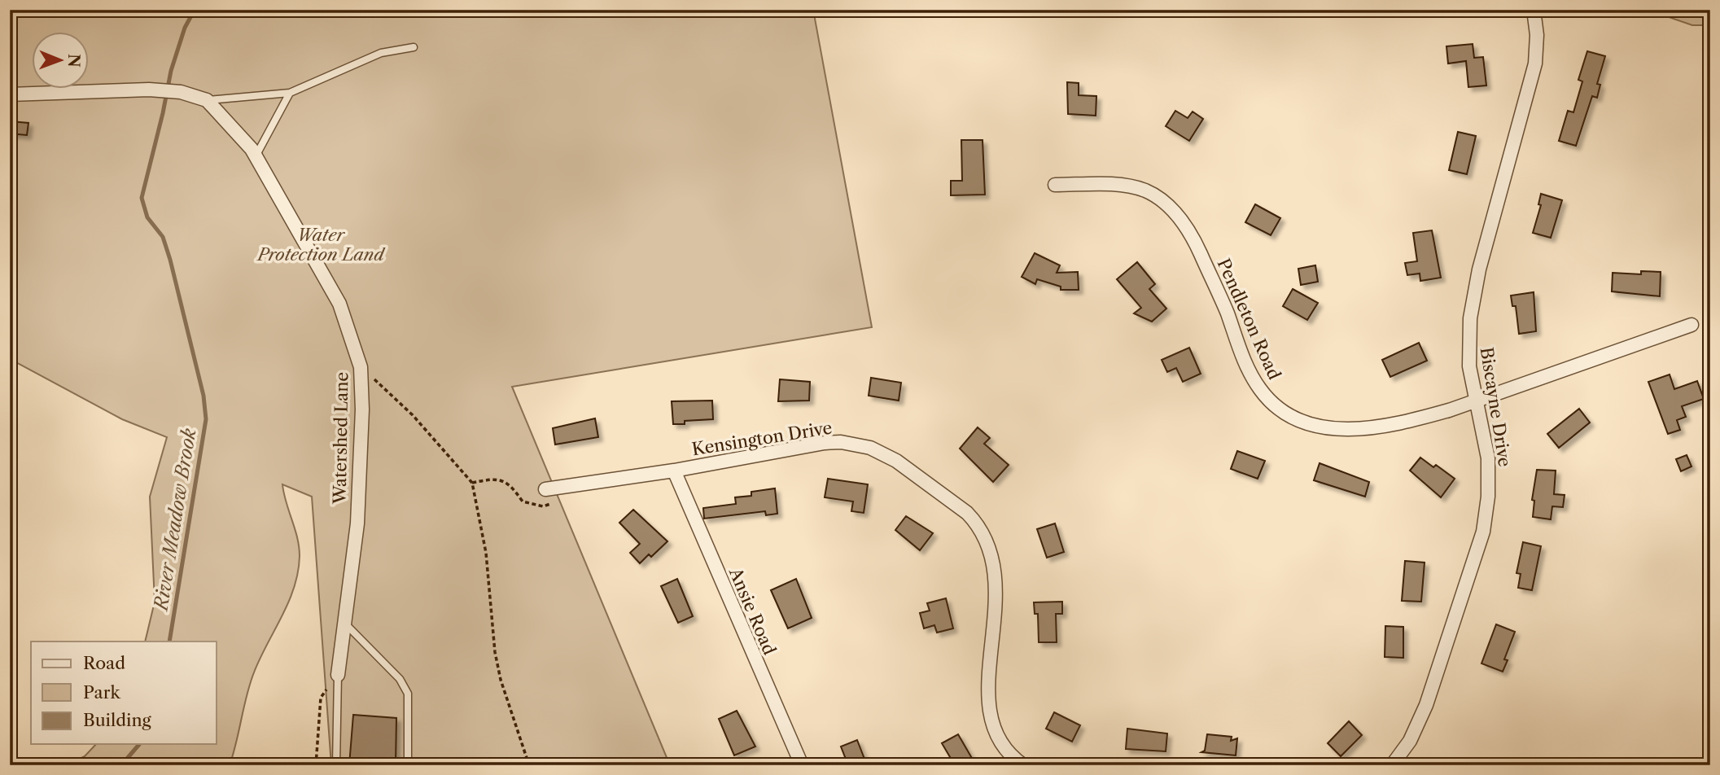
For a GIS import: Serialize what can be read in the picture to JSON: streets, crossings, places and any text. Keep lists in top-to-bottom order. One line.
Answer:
{"streets":{"street":["Pendleton Road","Biscayne Drive","Watershed Lane","Kensington Drive","Ansie Road"]},"crossings":[["Pendleton Road","Biscayne Drive"],["Kensington Drive","Ansie Road"]],"water":["River Meadow Brook"],"parks":["Water Protection Land"],"legend":["Road","Park","Building"],"north":"right"}
